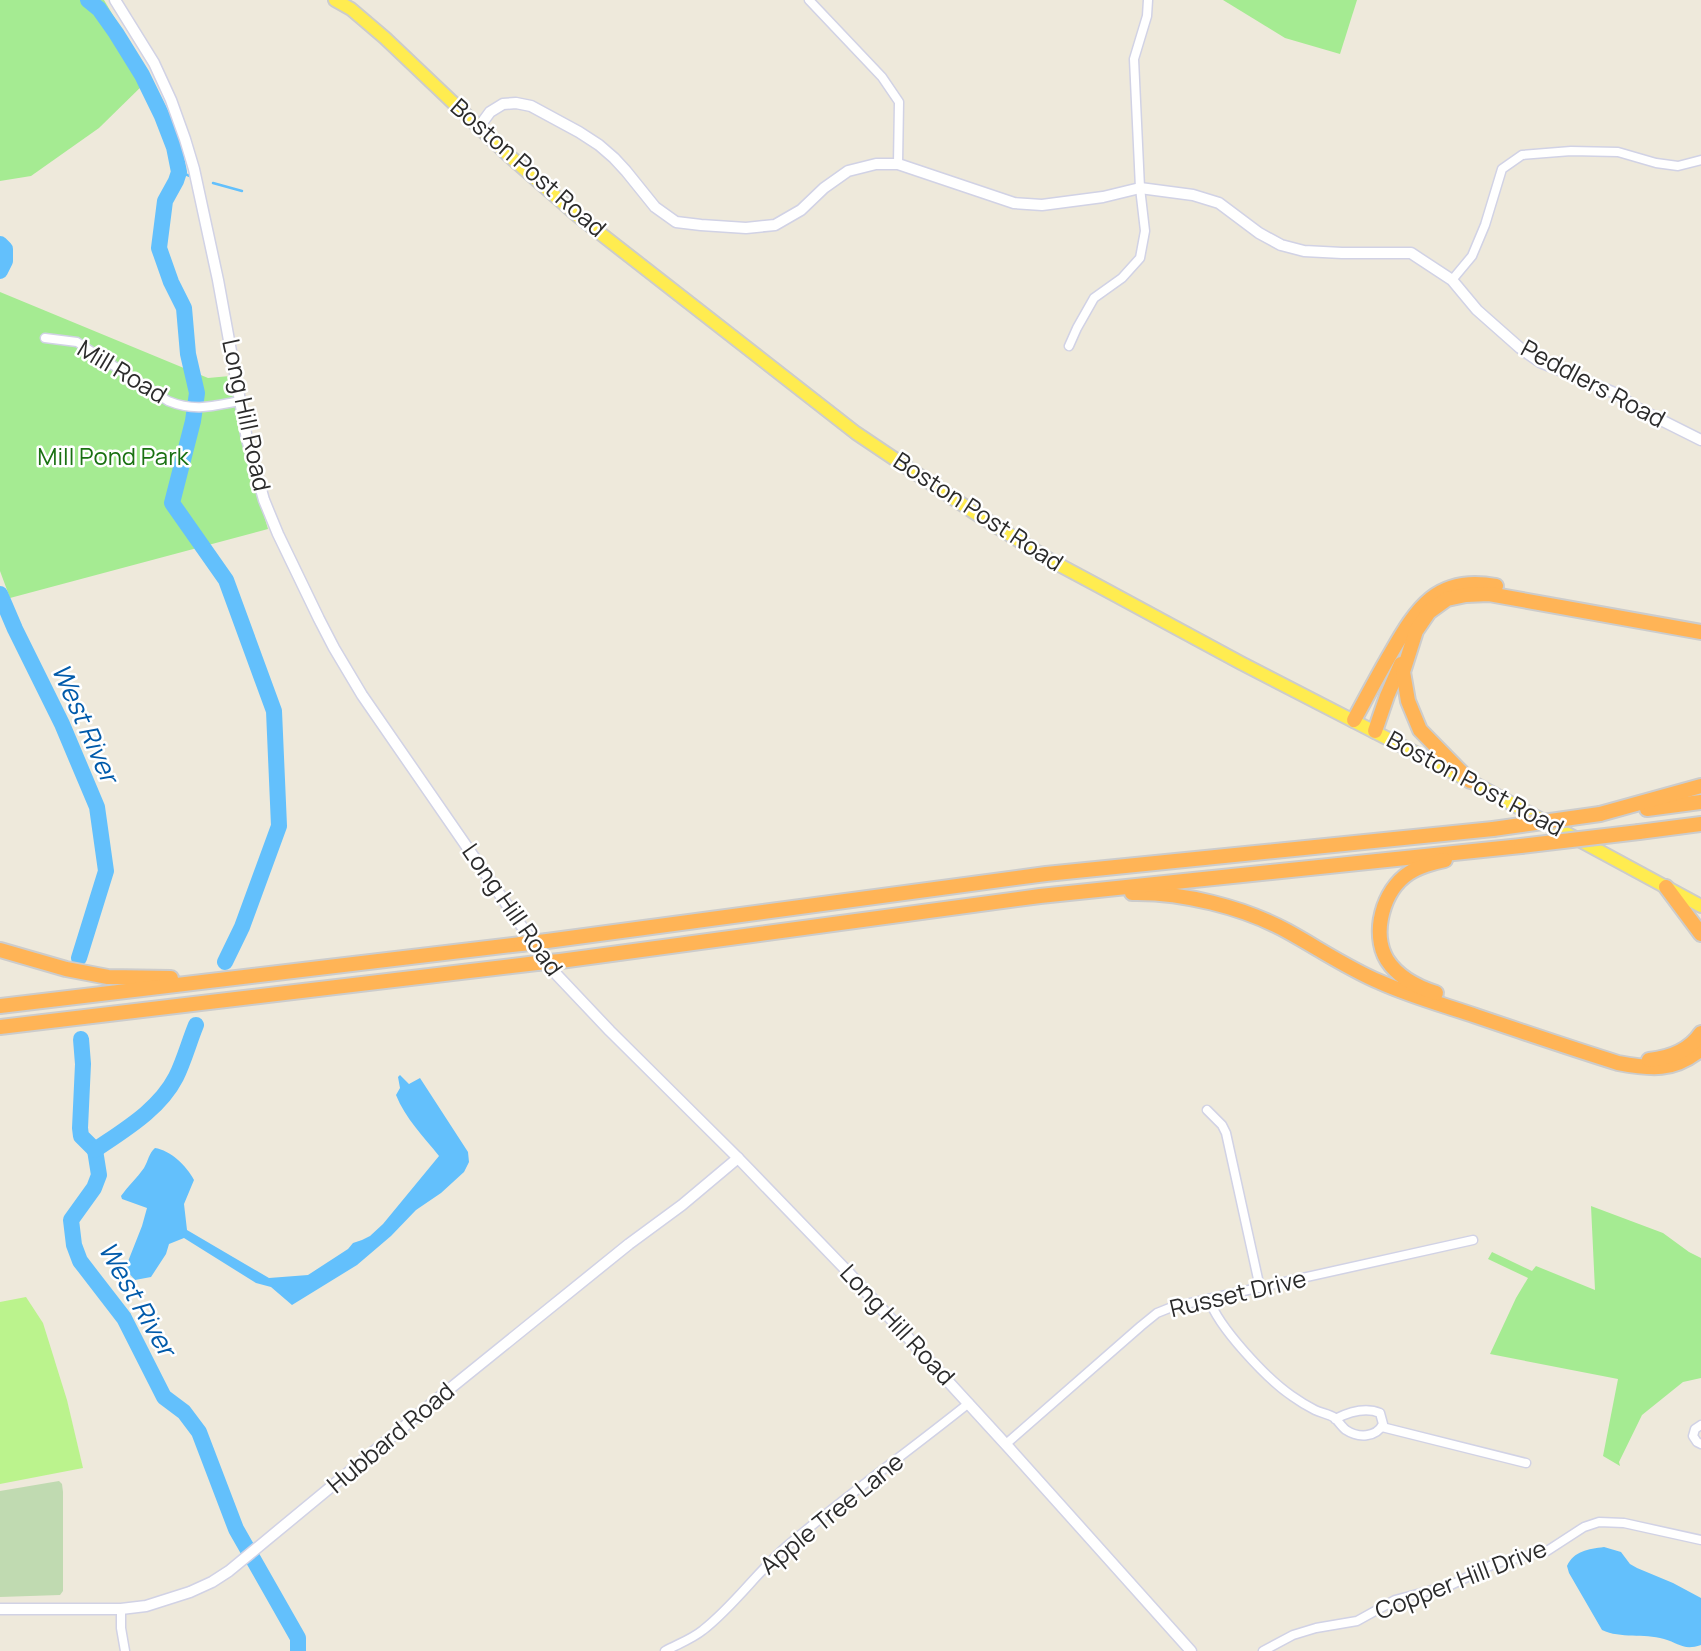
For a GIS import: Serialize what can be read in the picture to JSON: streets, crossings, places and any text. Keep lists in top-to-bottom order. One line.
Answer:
{"streets":{"main road":["Boston Post Road"],"street":["Mill Road","Peddlers Road","Long Hill Road","Russet Drive","Hubbard Road","Apple Tree Lane","Copper Hill Drive"]},"crossings":[["Boston Post Road","Peddlers Road"],["Mill Road","Long Hill Road"],["Long Hill Road","Russet Drive"],["Long Hill Road","Hubbard Road"],["Long Hill Road","Apple Tree Lane"]],"water":["West River"],"parks":["Mill Pond Park"]}
